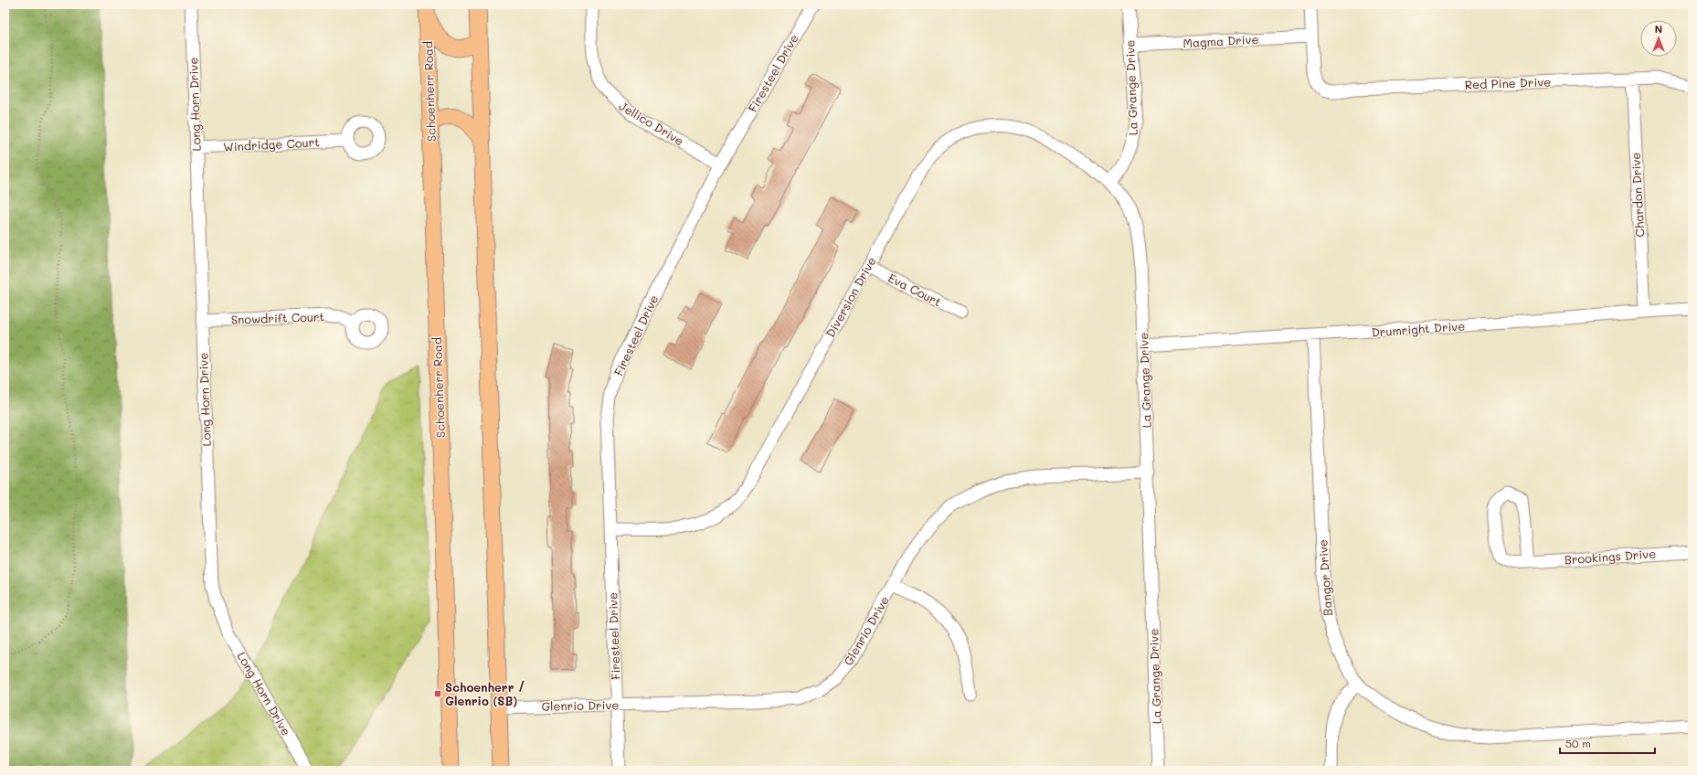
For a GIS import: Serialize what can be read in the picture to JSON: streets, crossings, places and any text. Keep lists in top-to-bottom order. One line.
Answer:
{"streets":{"main road":["Schoenherr Road"],"street":["Magma Drive","Firesteel Drive","Red Pine Drive","La Grange Drive","Long Horn Drive","Jellico Drive","Windridge Court","Chardon Drive","Eva Court","Diversion Drive","Snowdrift Court","Drumright Drive","Brookings Drive","Bangor Drive","Glenrio Drive"]},"crossings":[["Magma Drive","Red Pine Drive"],["Magma Drive","La Grange Drive"],["Firesteel Drive","Jellico Drive"],["Firesteel Drive","Diversion Drive"],["Firesteel Drive","Glenrio Drive"],["Red Pine Drive","Chardon Drive"],["La Grange Drive","Diversion Drive"],["La Grange Drive","Drumright Drive"],["La Grange Drive","Glenrio Drive"],["Long Horn Drive","Windridge Court"],["Long Horn Drive","Snowdrift Court"],["Chardon Drive","Drumright Drive"],["Eva Court","Diversion Drive"],["Drumright Drive","Bangor Drive"]],"places":{"transit":["Schoenherr / Glenrio (SB)"]},"scale_bar":"50 m","north":"top"}
